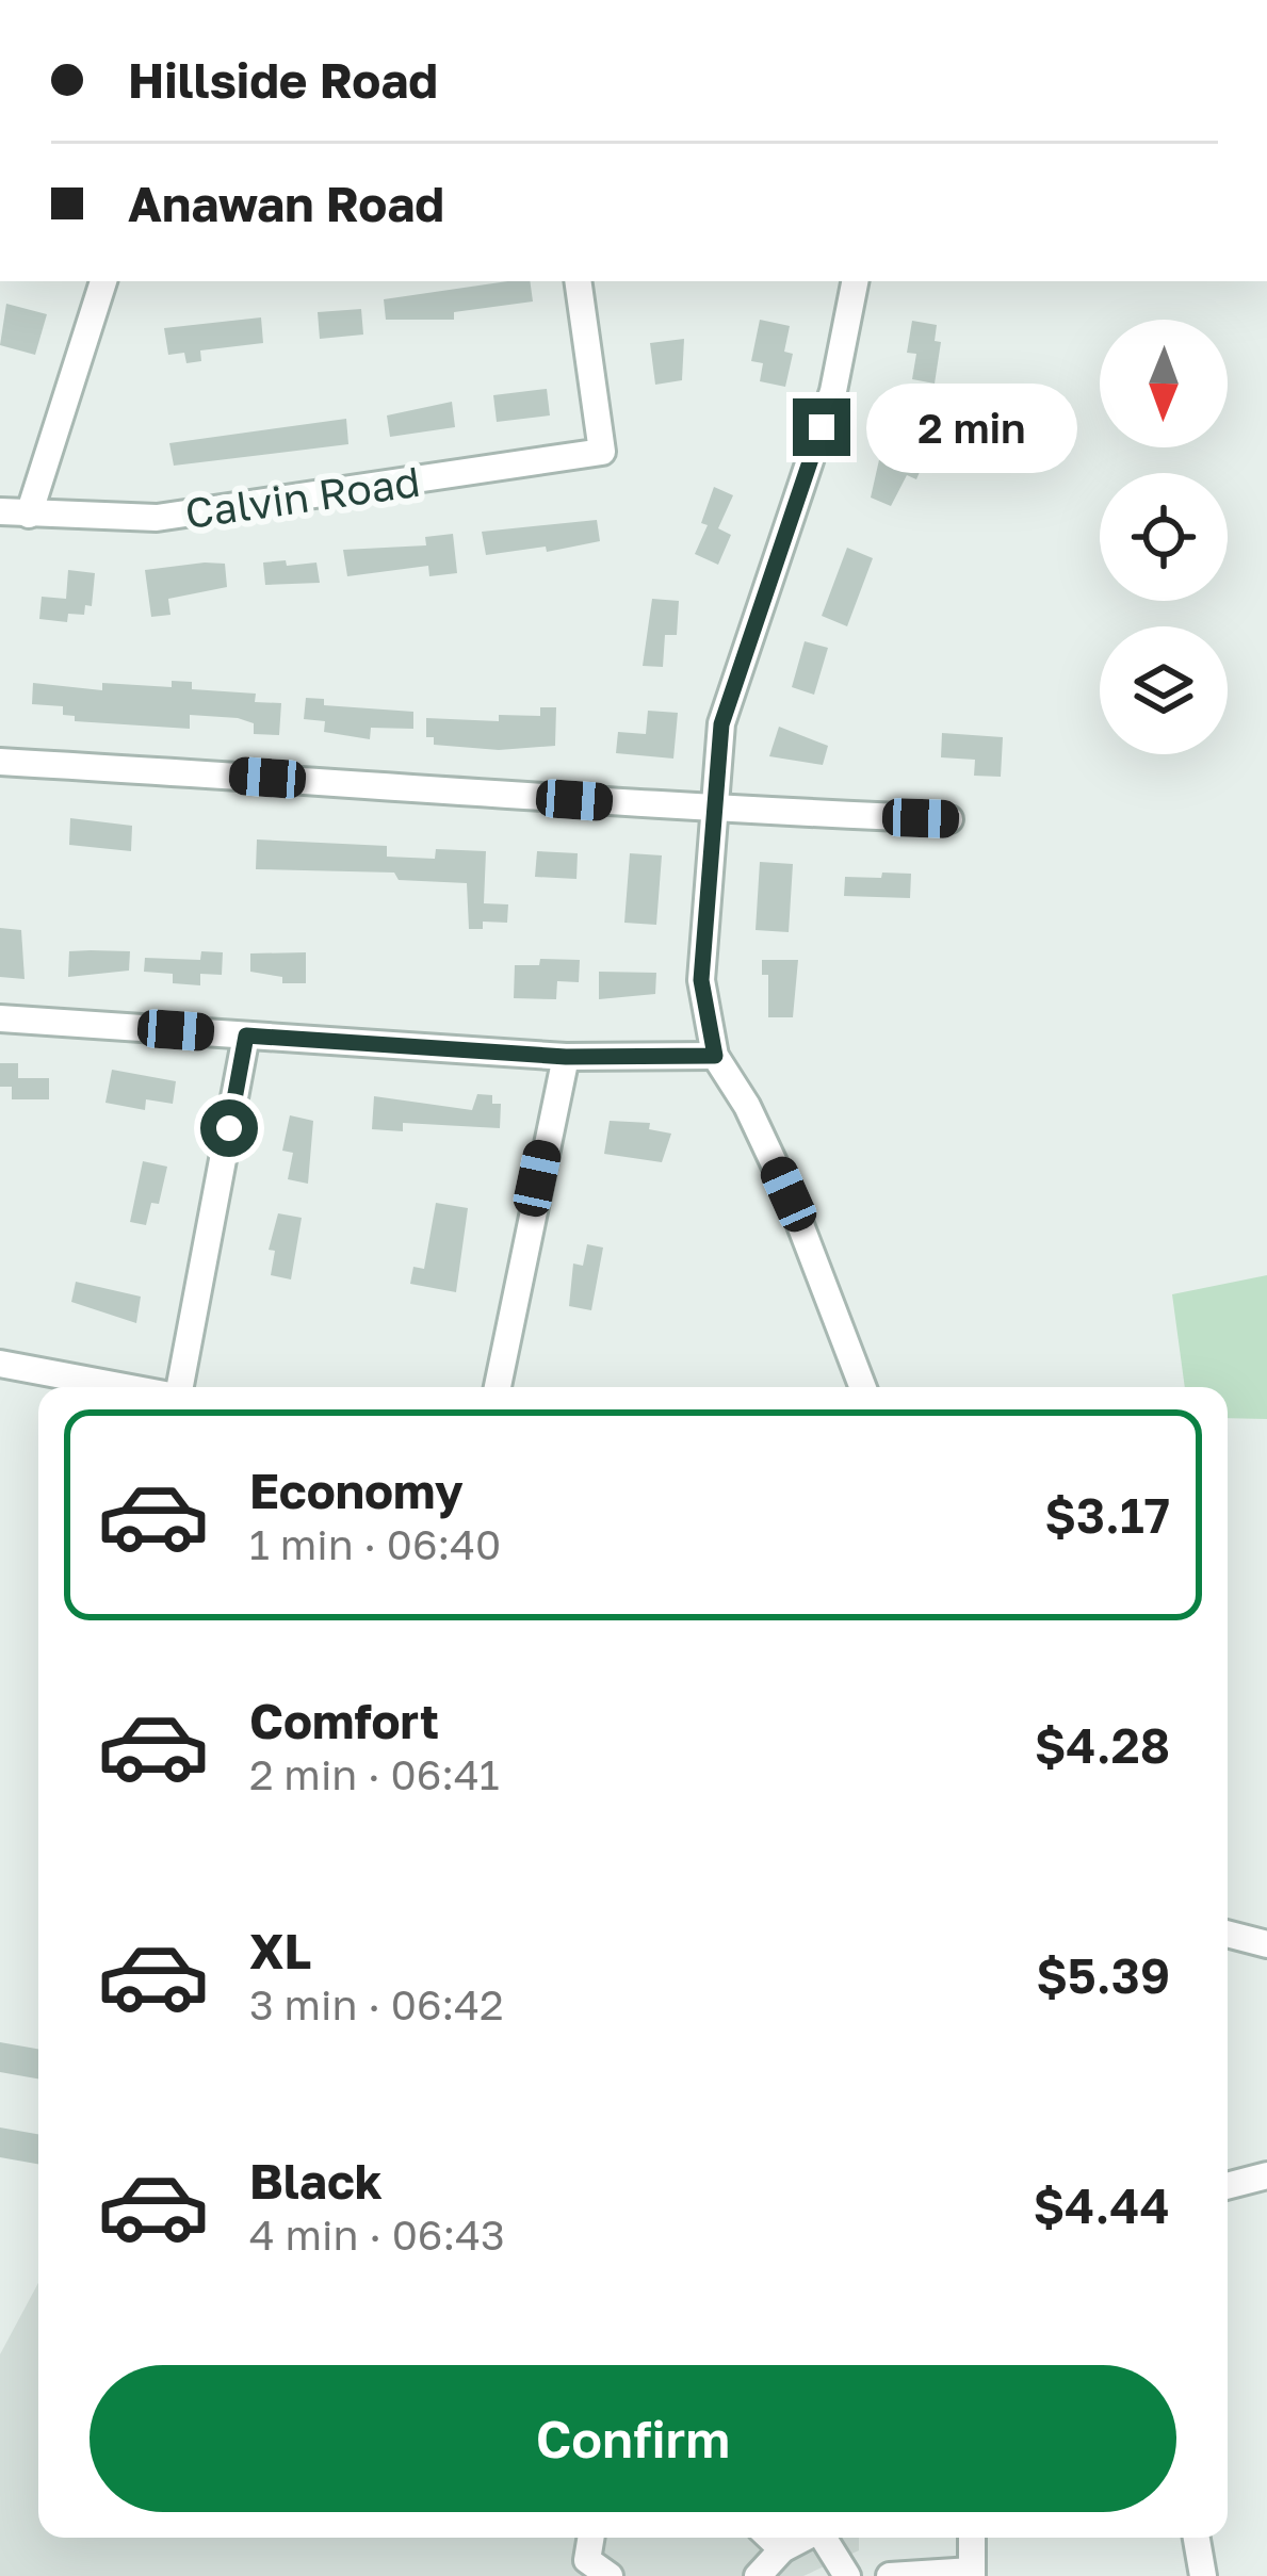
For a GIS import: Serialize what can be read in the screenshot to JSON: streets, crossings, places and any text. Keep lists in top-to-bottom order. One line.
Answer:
{"streets":{"street":["Calvin Road"]},"north":"bottom","page":{"banner":["Hillside Road","Anawan Road"],"bubble":"2 min","list":[{"name":"Economy","note":"1 min · 06:40","value":"$3.17"},{"name":"Comfort","note":"2 min · 06:41","value":"$4.28"},{"name":"XL","note":"3 min · 06:42","value":"$5.39"},{"name":"Black","note":"4 min · 06:43","value":"$4.44"}],"buttons":"Confirm"}}
